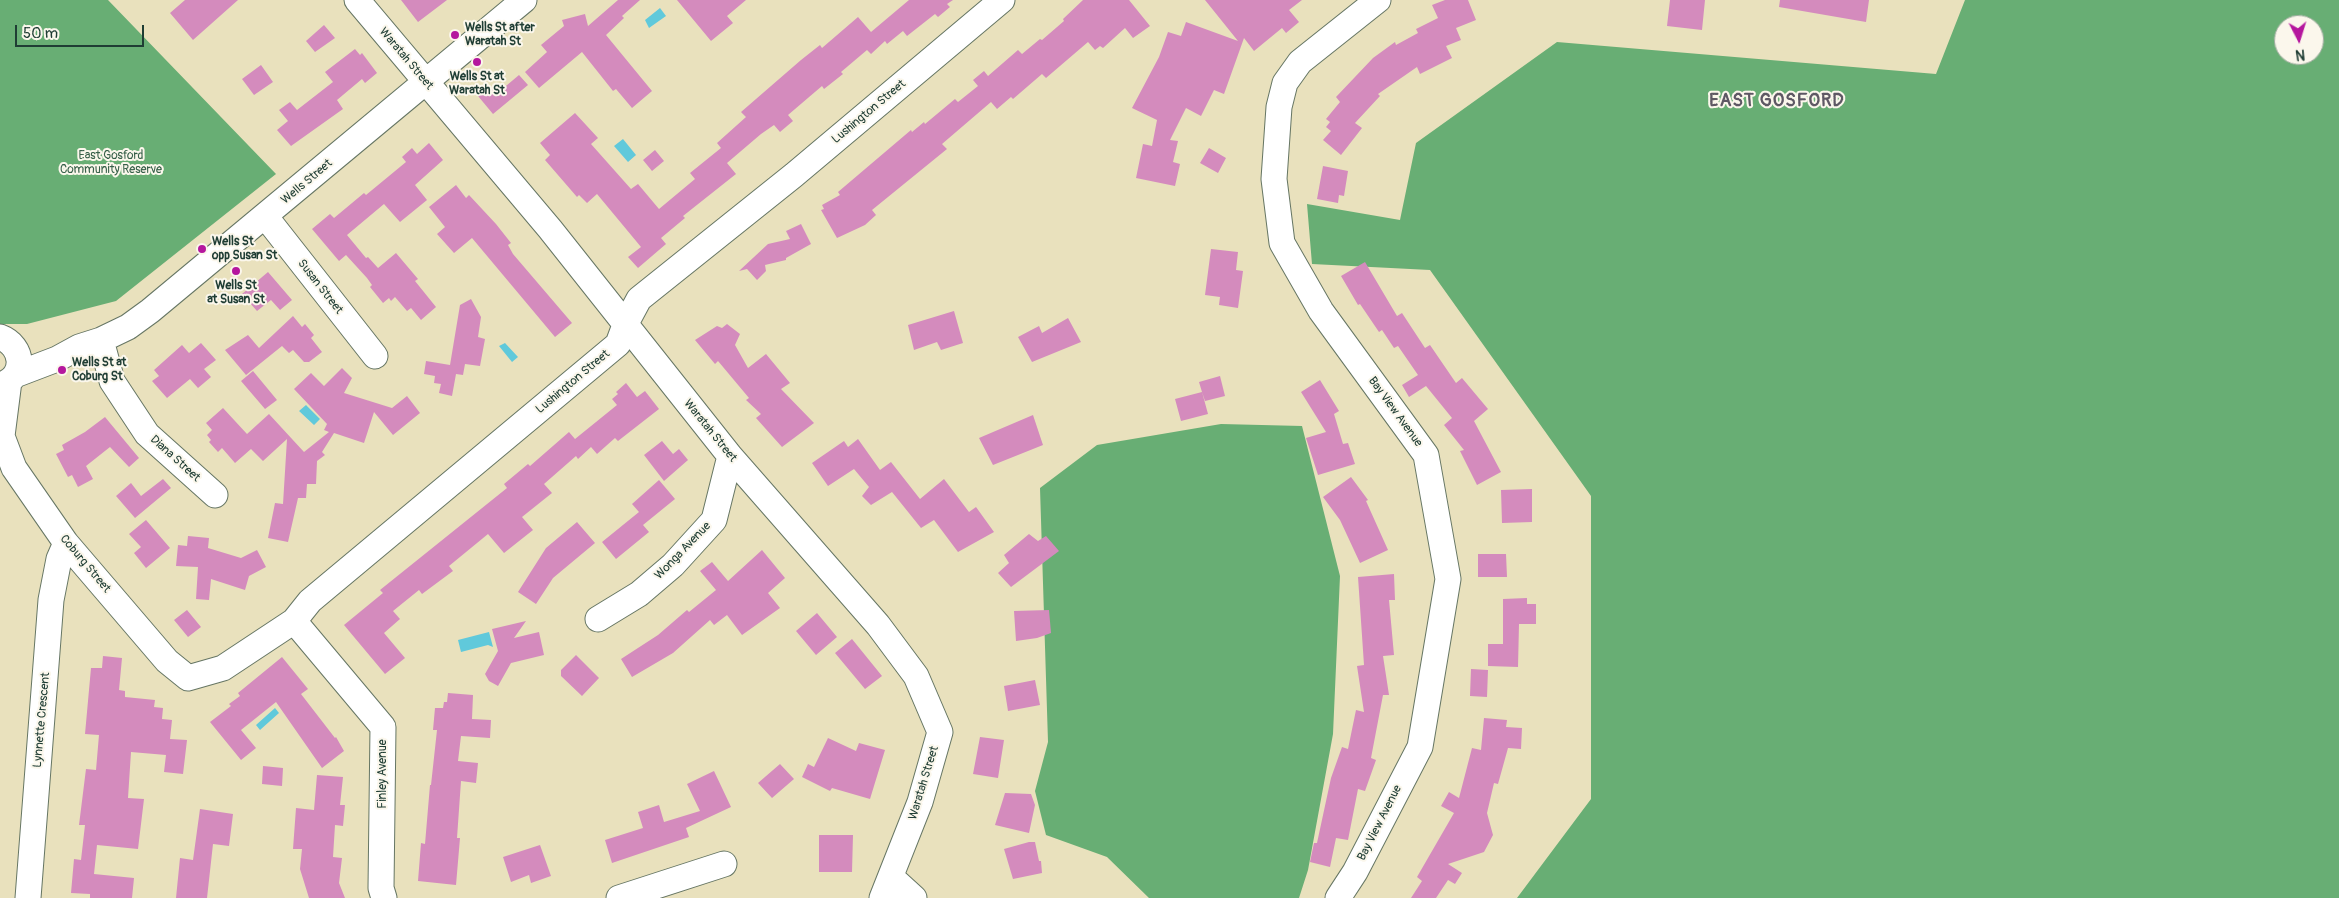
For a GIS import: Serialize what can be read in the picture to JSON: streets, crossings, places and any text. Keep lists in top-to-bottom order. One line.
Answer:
{"streets":{"street":["Waratah Street","Lushington Street","Wells Street","Susan Street","Bay View Avenue","Diana Street","Wonga Avenue","Coburg Street","Lynnette Crescent","Finley Avenue"]},"crossings":[["Waratah Street","Lushington Street"],["Waratah Street","Wells Street"],["Waratah Street","Wonga Avenue"],["Lushington Street","Coburg Street"],["Lushington Street","Finley Avenue"],["Wells Street","Susan Street"],["Wells Street","Diana Street"],["Wells Street","Coburg Street"],["Coburg Street","Lynnette Crescent"]],"districts":["EAST GOSFORD"],"parks":["East Gosford Community Reserve"],"places":["Wells St after Waratah St","Wells St at Waratah St","Wells St opp Susan St","Wells St at Susan St","Wells St at Coburg St"],"scale_bar":"50 m","north":"bottom"}
